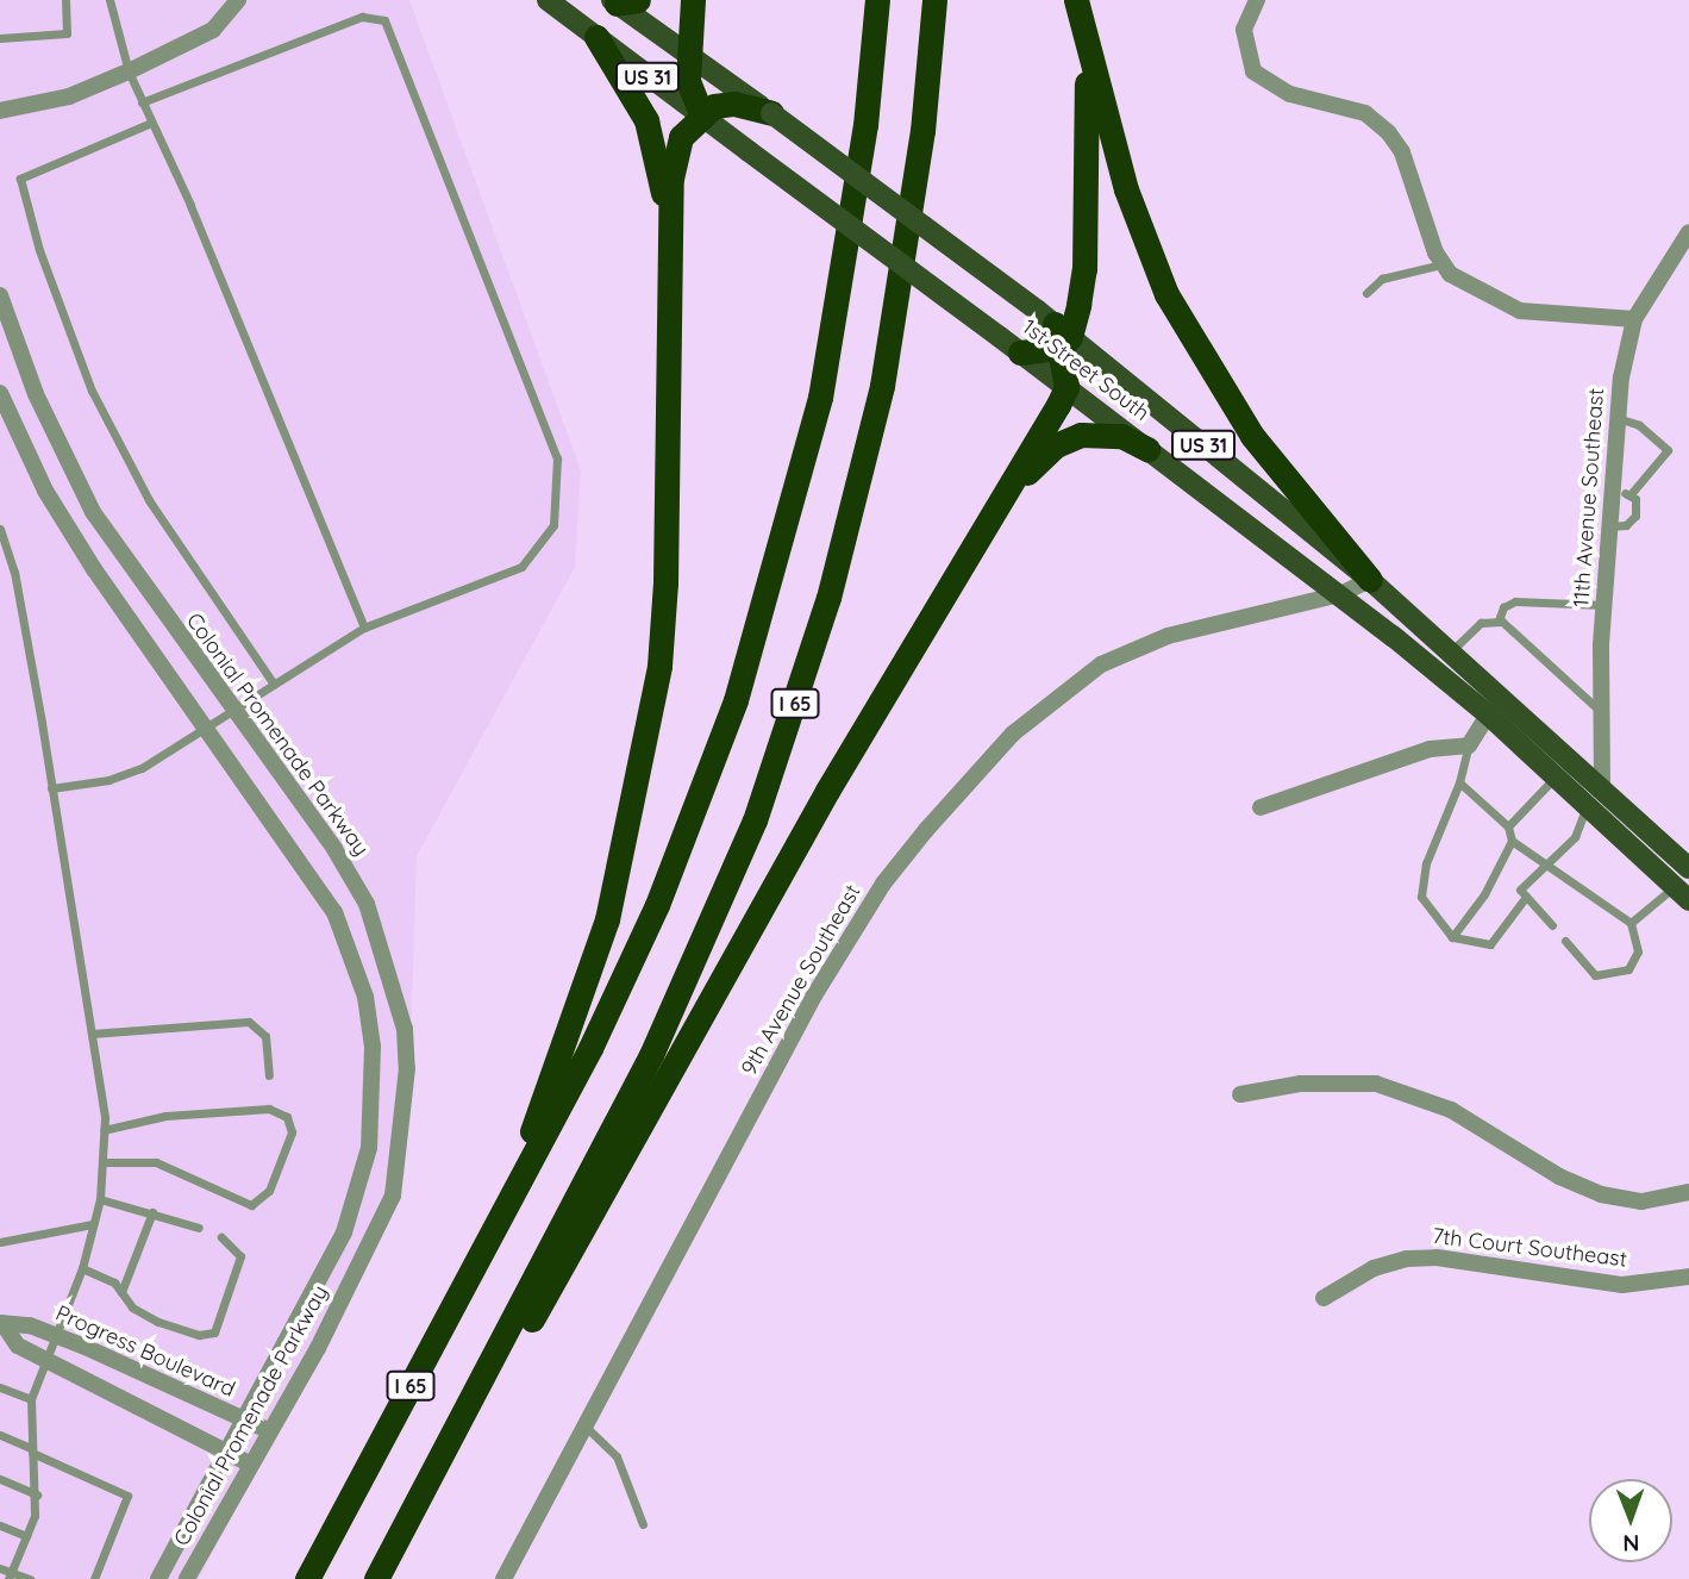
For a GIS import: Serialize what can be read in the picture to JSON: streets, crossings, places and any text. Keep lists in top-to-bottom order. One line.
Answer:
{"streets":{"highway":["I 65"],"main road":["US 31","1st Street South"],"street":["11th Avenue Southeast","Colonial Promenade Parkway","9th Avenue Southeast","7th Court Southeast","Progress Boulevard"]},"crossings":[["1st Street South","11th Avenue Southeast"],["1st Street South","9th Avenue Southeast"],["Colonial Promenade Parkway","Progress Boulevard"]],"north":"bottom"}
